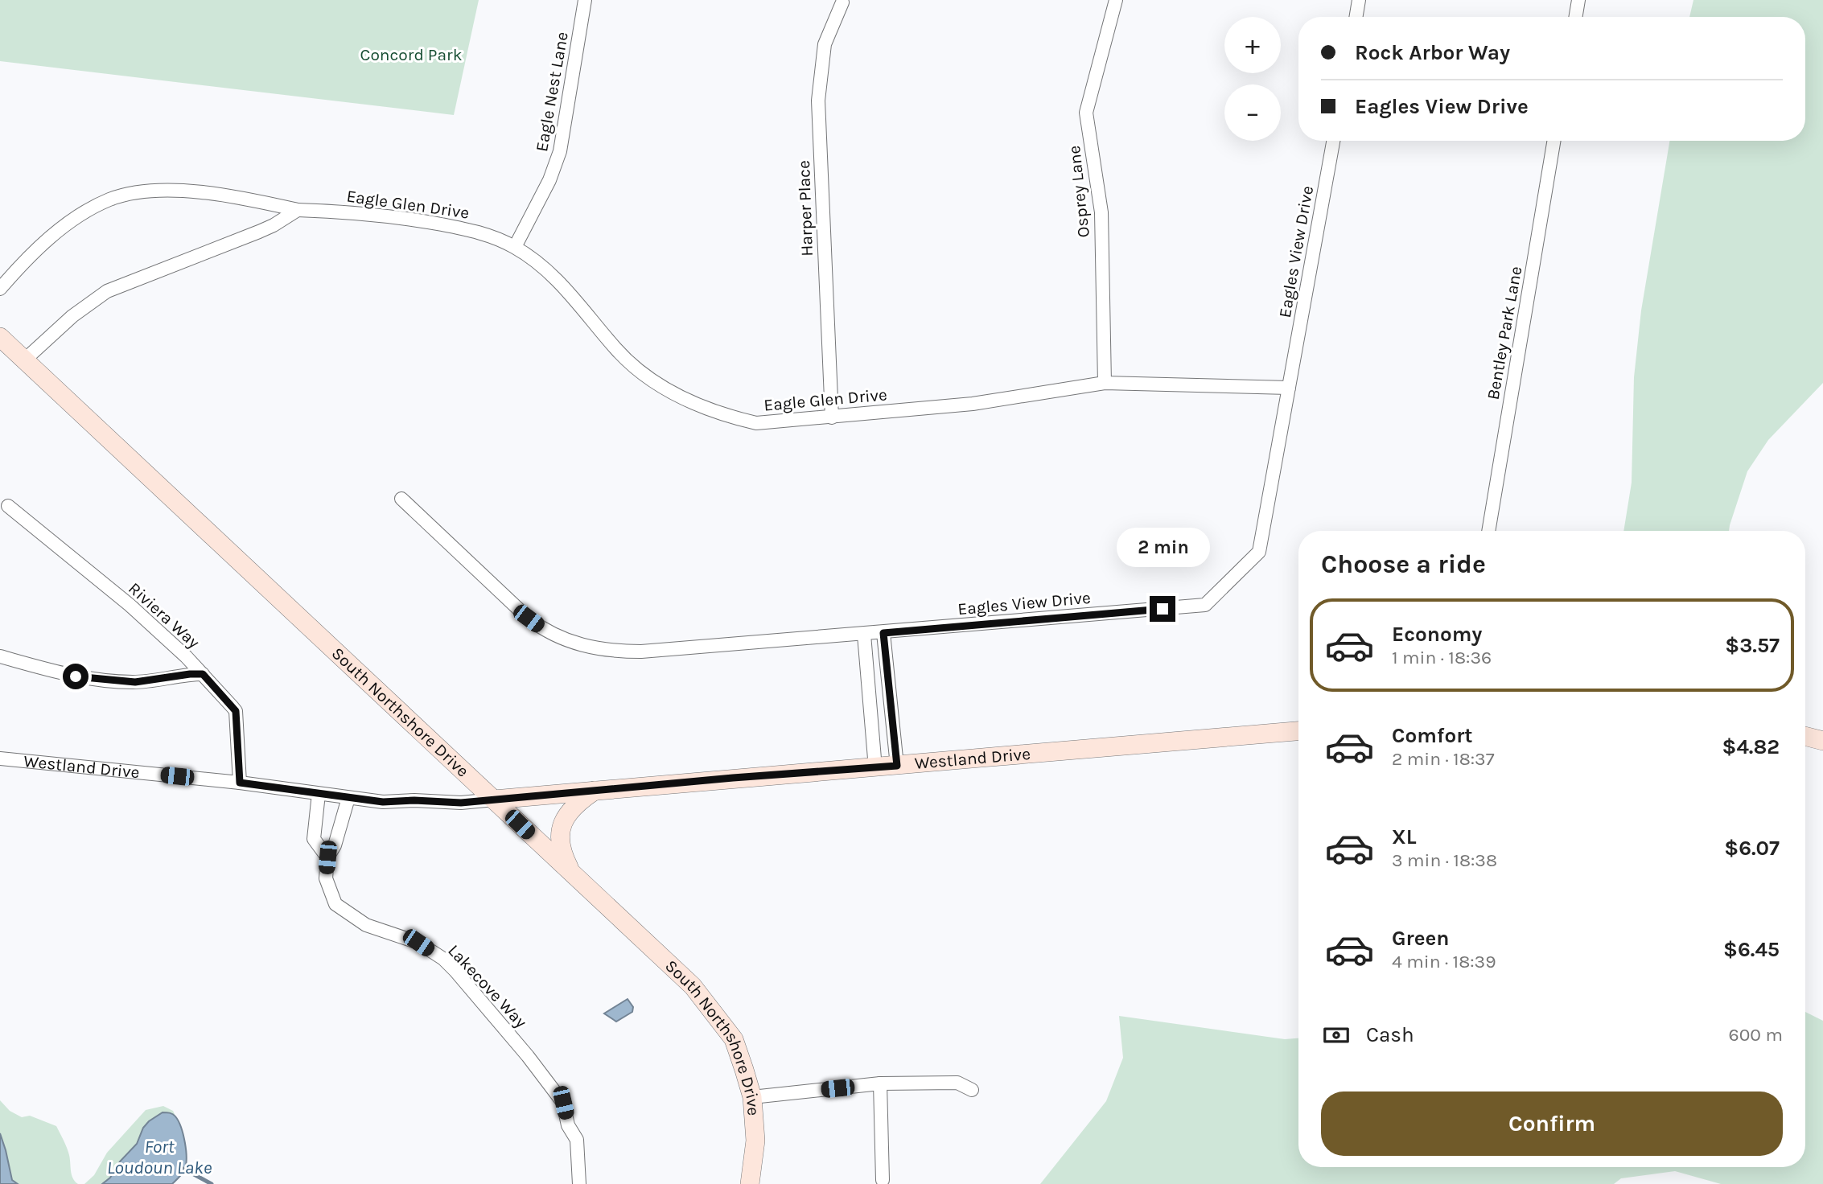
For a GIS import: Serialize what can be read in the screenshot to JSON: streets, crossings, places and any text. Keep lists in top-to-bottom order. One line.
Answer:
{"streets":{"main road":["South Northshore Drive","Westland Drive"],"street":["Eagle Nest Lane","Osprey Lane","Eagle Glen Drive","Harper Place","Eagles View Drive","Bentley Park Lane","Riviera Way","Lakecove Way"]},"crossings":[["Eagle Nest Lane","Eagle Glen Drive"],["Osprey Lane","Eagle Glen Drive"],["Eagle Glen Drive","Harper Place"],["Eagle Glen Drive","Eagles View Drive"],["Riviera Way","Westland Drive"],["South Northshore Drive","Westland Drive"],["Westland Drive","Lakecove Way"]],"water":["Fort Loudoun Lake"],"parks":["Concord Park"],"page":{"map_buttons":["+","−"],"banner":["Rock Arbor Way","Eagles View Drive"],"bubble":"2 min","heading":"Choose a ride","list":[{"name":"Economy","note":"1 min · 18:36","value":"$3.57"},{"name":"Comfort","note":"2 min · 18:37","value":"$4.82"},{"name":"XL","note":"3 min · 18:38","value":"$6.07"},{"name":"Green","note":"4 min · 18:39","value":"$6.45"}],"pay":["Cash","600 m"],"buttons":"Confirm"}}
